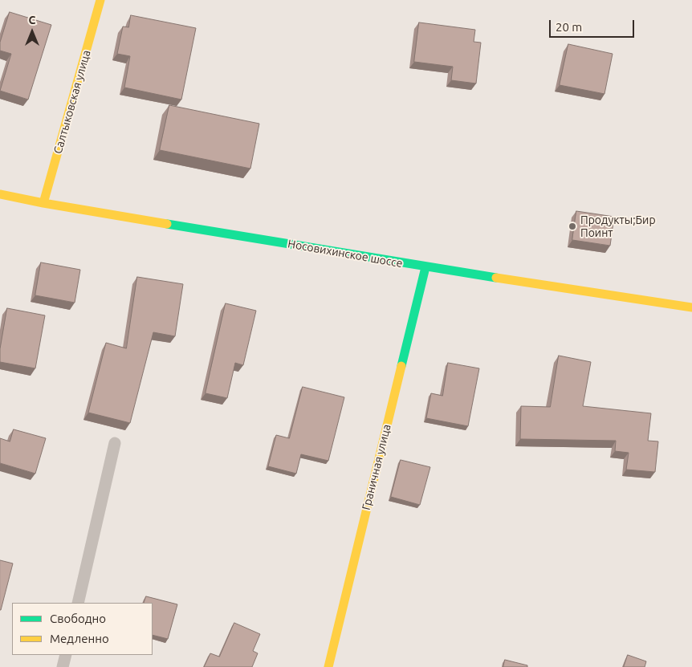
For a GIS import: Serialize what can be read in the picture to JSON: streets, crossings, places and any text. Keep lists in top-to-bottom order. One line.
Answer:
{"streets":{"main road":["Салтыковская улица","Носовихинское шоссе","Граничная улица"]},"crossings":[["Салтыковская улица","Носовихинское шоссе"],["Носовихинское шоссе","Граничная улица"]],"places":["Продукты;Бир Поинт"],"legend":["Свободно","Медленно"],"scale_bar":"20 m","north":"top"}
